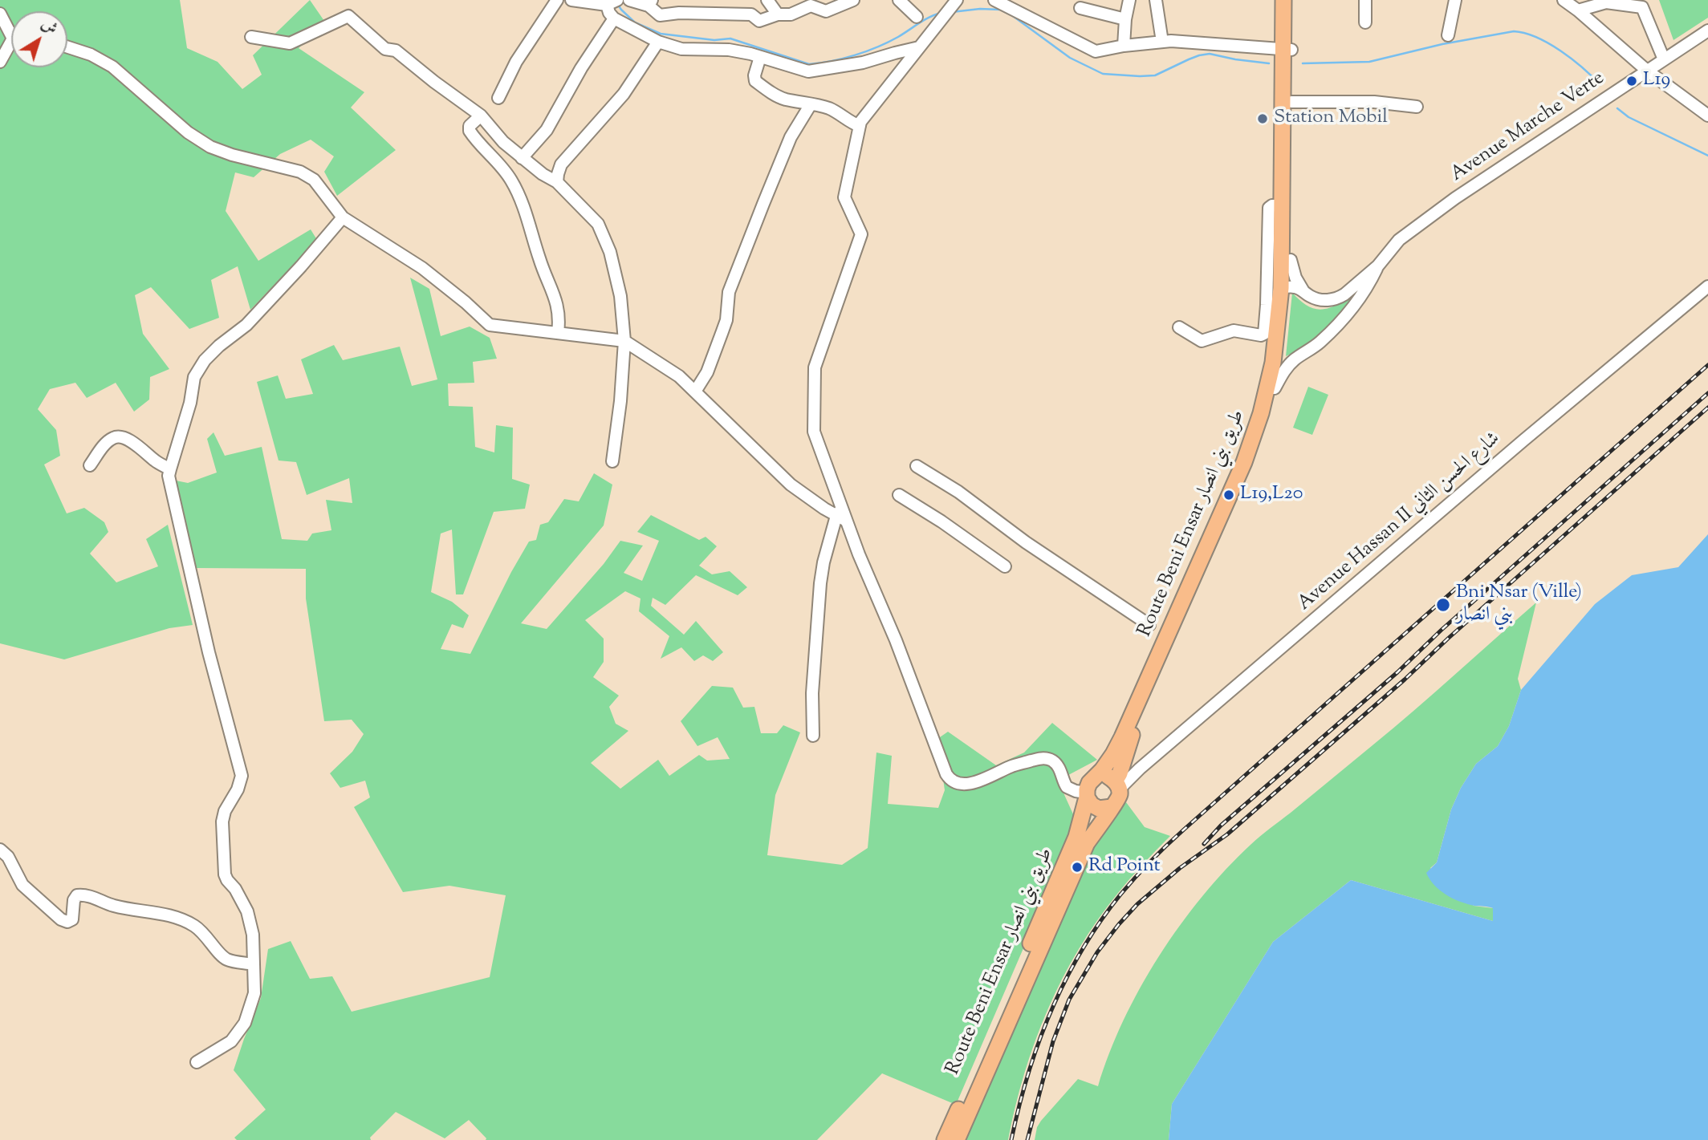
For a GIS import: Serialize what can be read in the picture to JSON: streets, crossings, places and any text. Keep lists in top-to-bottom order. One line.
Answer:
{"streets":{"highway":["Route Beni Ensar طريق بني انصار"],"street":["Avenue Marche Verte","Avenue Hassan II شارع الحسن الثاني"]},"crossings":[["Avenue Hassan II شارع الحسن الثاني","Route Beni Ensar طريق بني انصار"]],"places":["L19","Station Mobil","L19,L20","Bni Nsar (Ville) بني انصار","Rd Point"],"north":"top right"}
